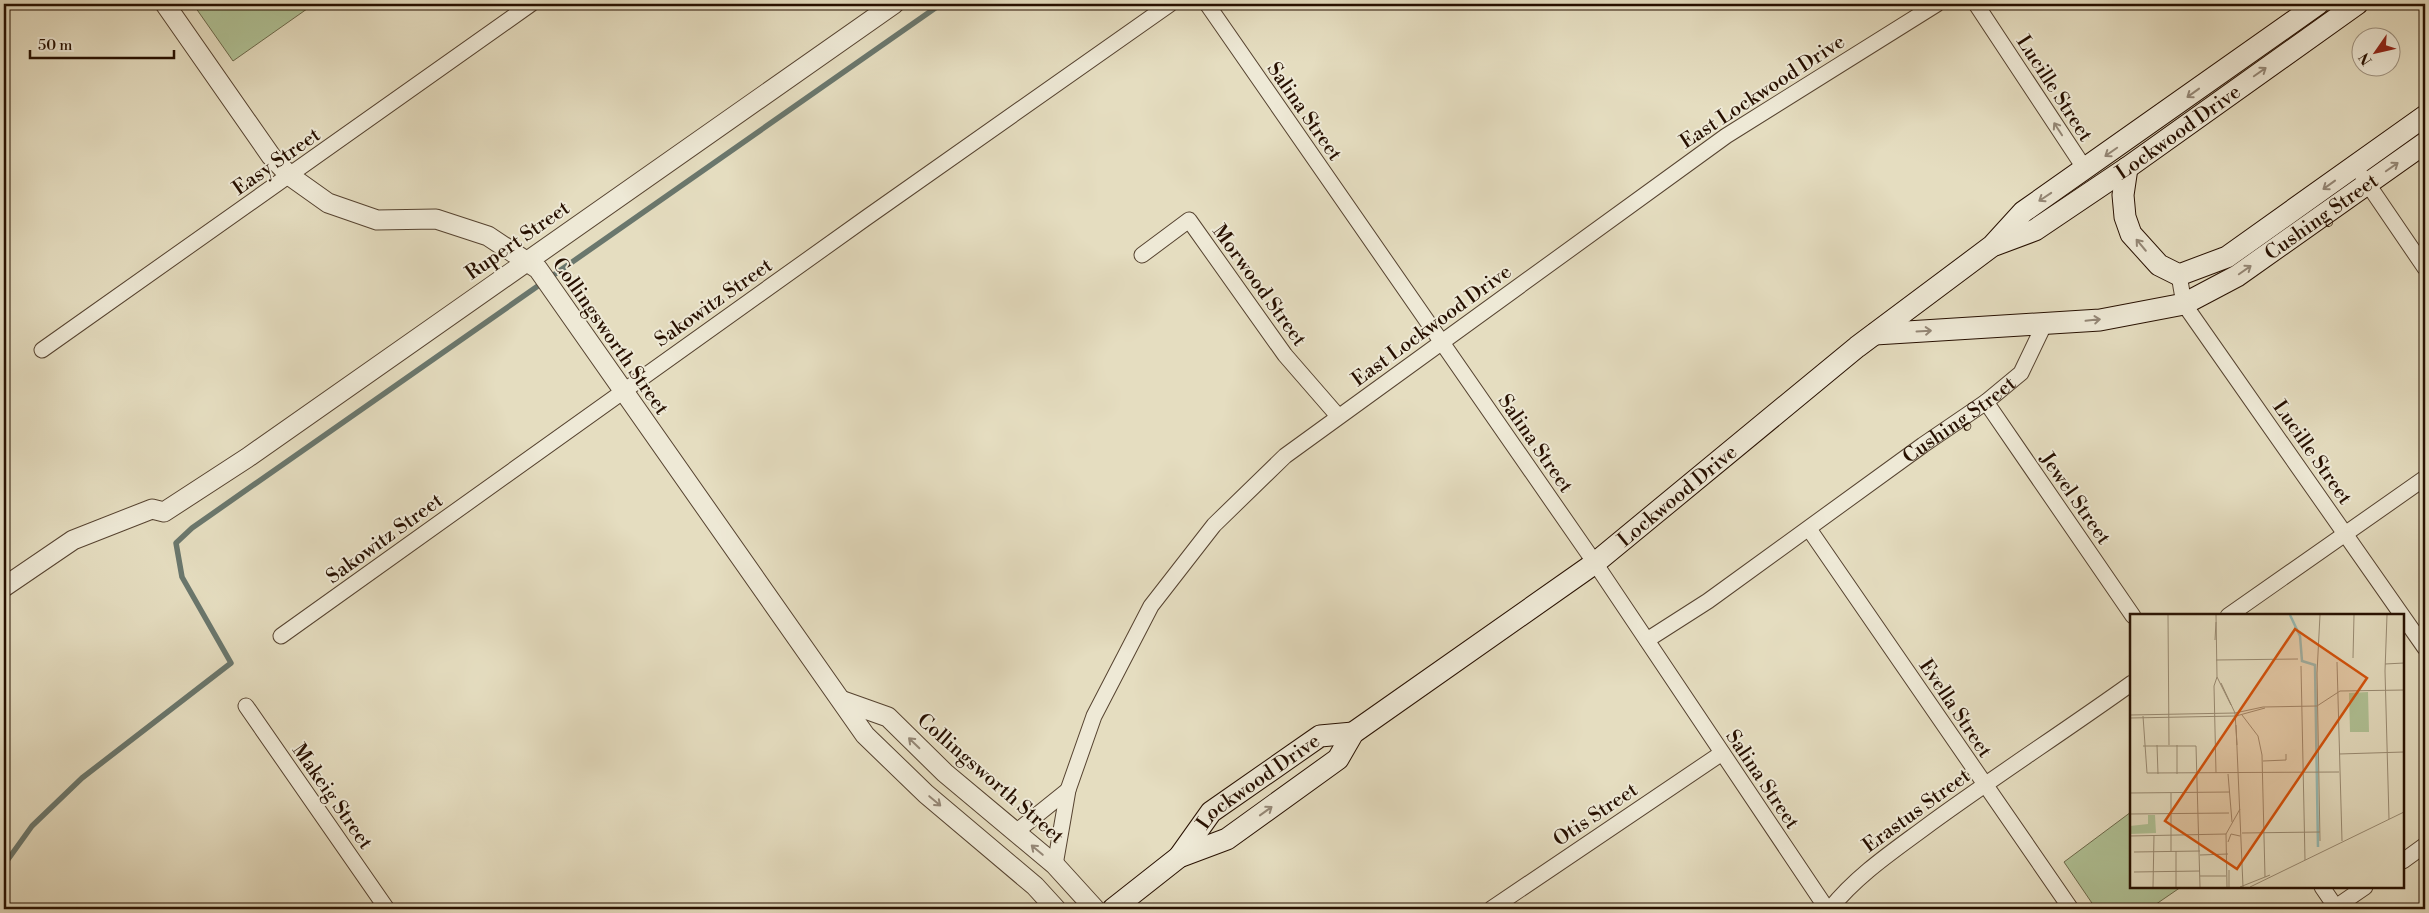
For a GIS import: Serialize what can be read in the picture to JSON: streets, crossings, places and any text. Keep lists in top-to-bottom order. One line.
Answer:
{"streets":{"main road":["Lockwood Drive","Cushing Street"],"street":["Lucille Street","East Lockwood Drive","Salina Street","Easy Street","Rupert Street","Morwood Street","Sakowitz Street","Collingsworth Street","Jewel Street","Evella Street","Makeig Street","Erastus Street","Otis Street"]},"crossings":[["Lucille Street","Lockwood Drive"],["Lucille Street","Cushing Street"],["East Lockwood Drive","Salina Street"],["East Lockwood Drive","Morwood Street"],["East Lockwood Drive","Collingsworth Street"],["Salina Street","Lockwood Drive"],["Salina Street","Cushing Street"],["Salina Street","Erastus Street"],["Salina Street","Otis Street"],["Easy Street","Collingsworth Street"],["Cushing Street","Jewel Street"],["Cushing Street","Evella Street"],["Rupert Street","Collingsworth Street"],["Sakowitz Street","Collingsworth Street"],["Evella Street","Erastus Street"]],"scale_bar":"50 m","north":"bottom left"}
